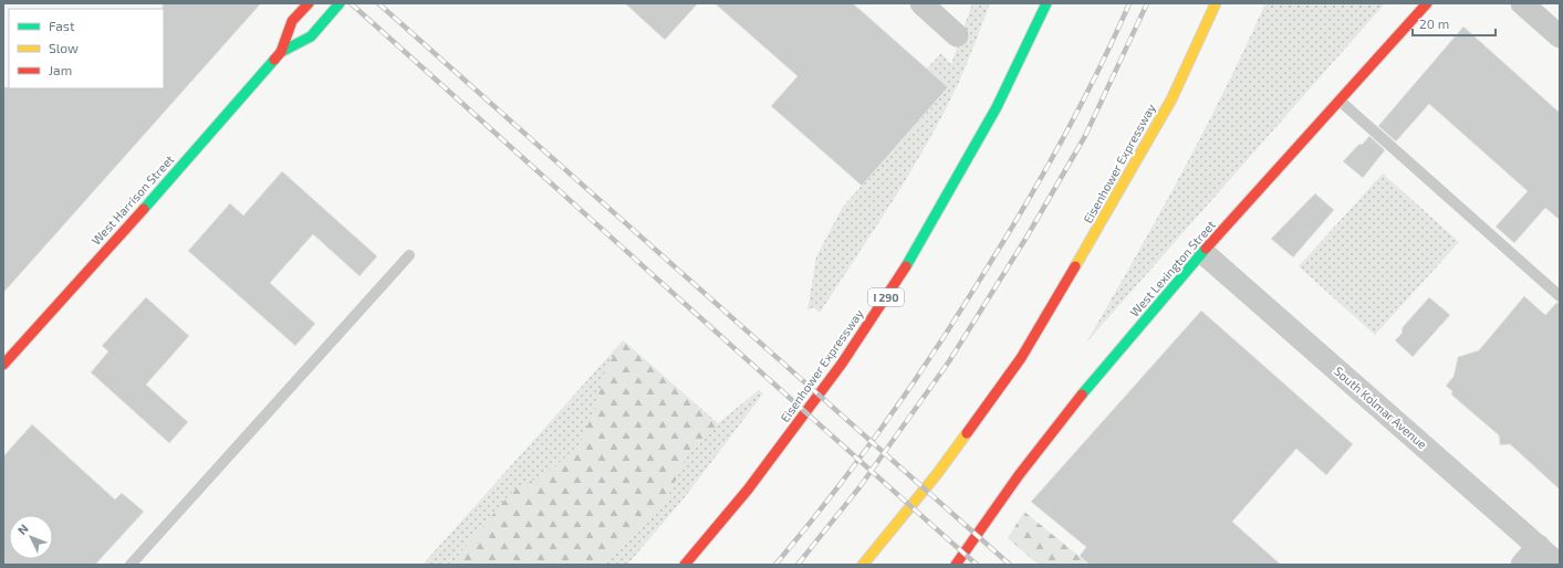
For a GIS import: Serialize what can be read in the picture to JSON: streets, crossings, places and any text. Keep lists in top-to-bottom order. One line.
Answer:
{"streets":{"main road":["Eisenhower Expressway","West Harrison Street","West Lexington Street","I 290"],"street":["South Kolmar Avenue"]},"crossings":[["West Lexington Street","South Kolmar Avenue"]],"legend":["Fast","Slow","Jam"],"scale_bar":"20 m","north":"top left"}
